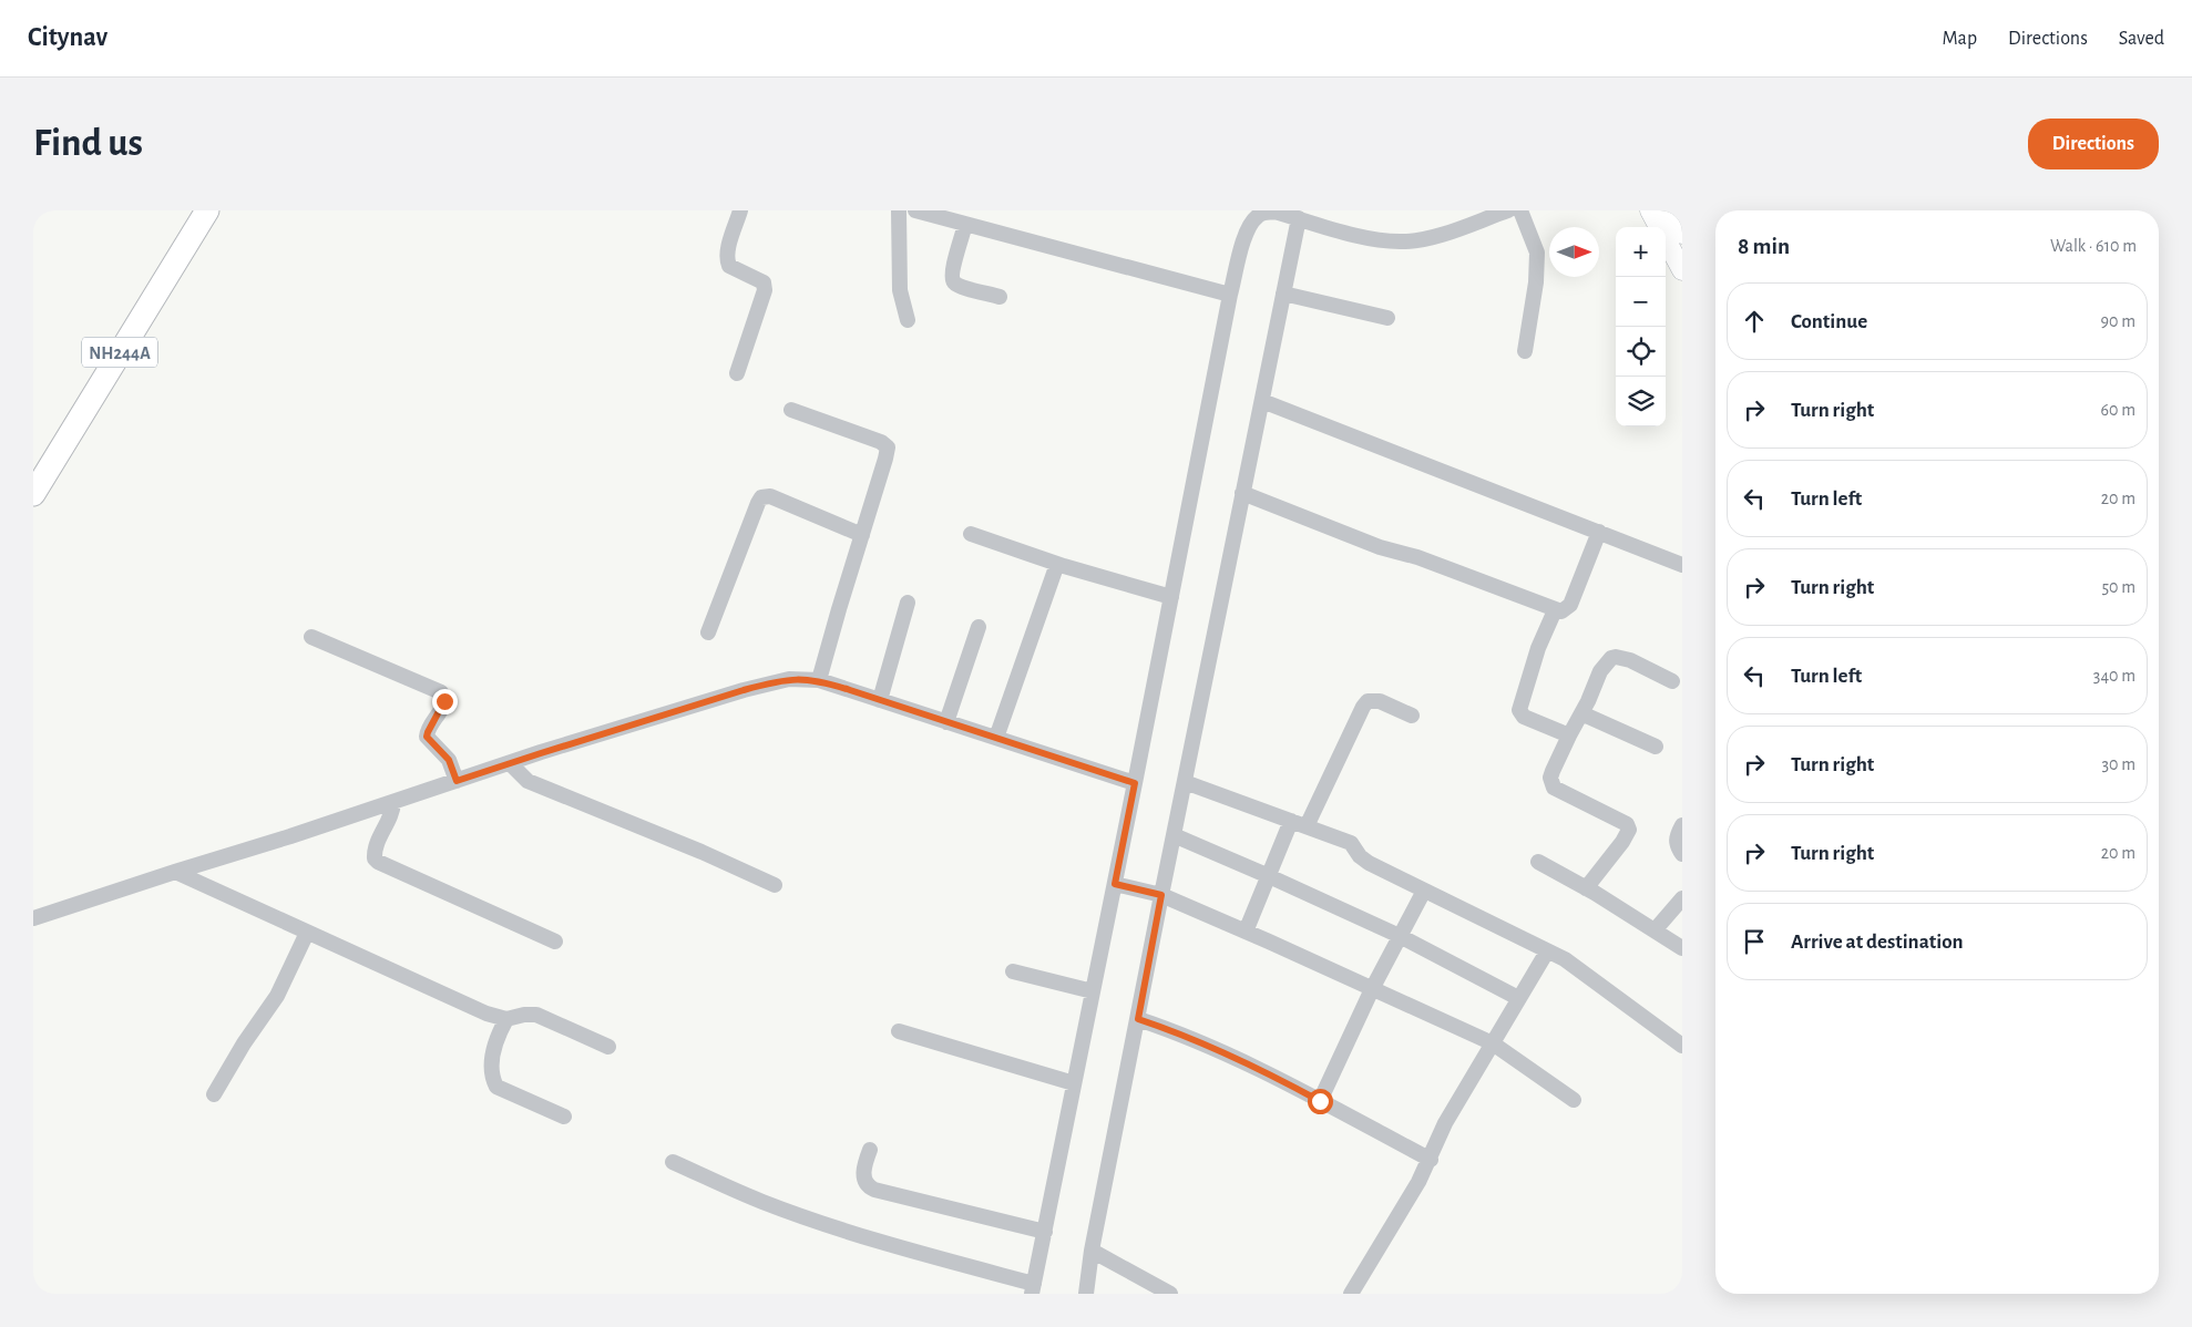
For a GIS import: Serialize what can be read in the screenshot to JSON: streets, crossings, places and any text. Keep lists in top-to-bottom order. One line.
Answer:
{"streets":{"highway":["NH244A"]},"north":"right","page":{"header":"Citynav","nav":["Map","Directions","Saved"],"buttons":"Directions","title":"Find us","heading":["8 min","Walk · 610 m"],"map_buttons":["+","−"],"list":[["Continue","90 m"],["Turn right","60 m"],["Turn left","20 m"],["Turn right","50 m"],["Turn left","340 m"],["Turn right","30 m"],["Turn right","20 m"],"Arrive at destination"]}}
